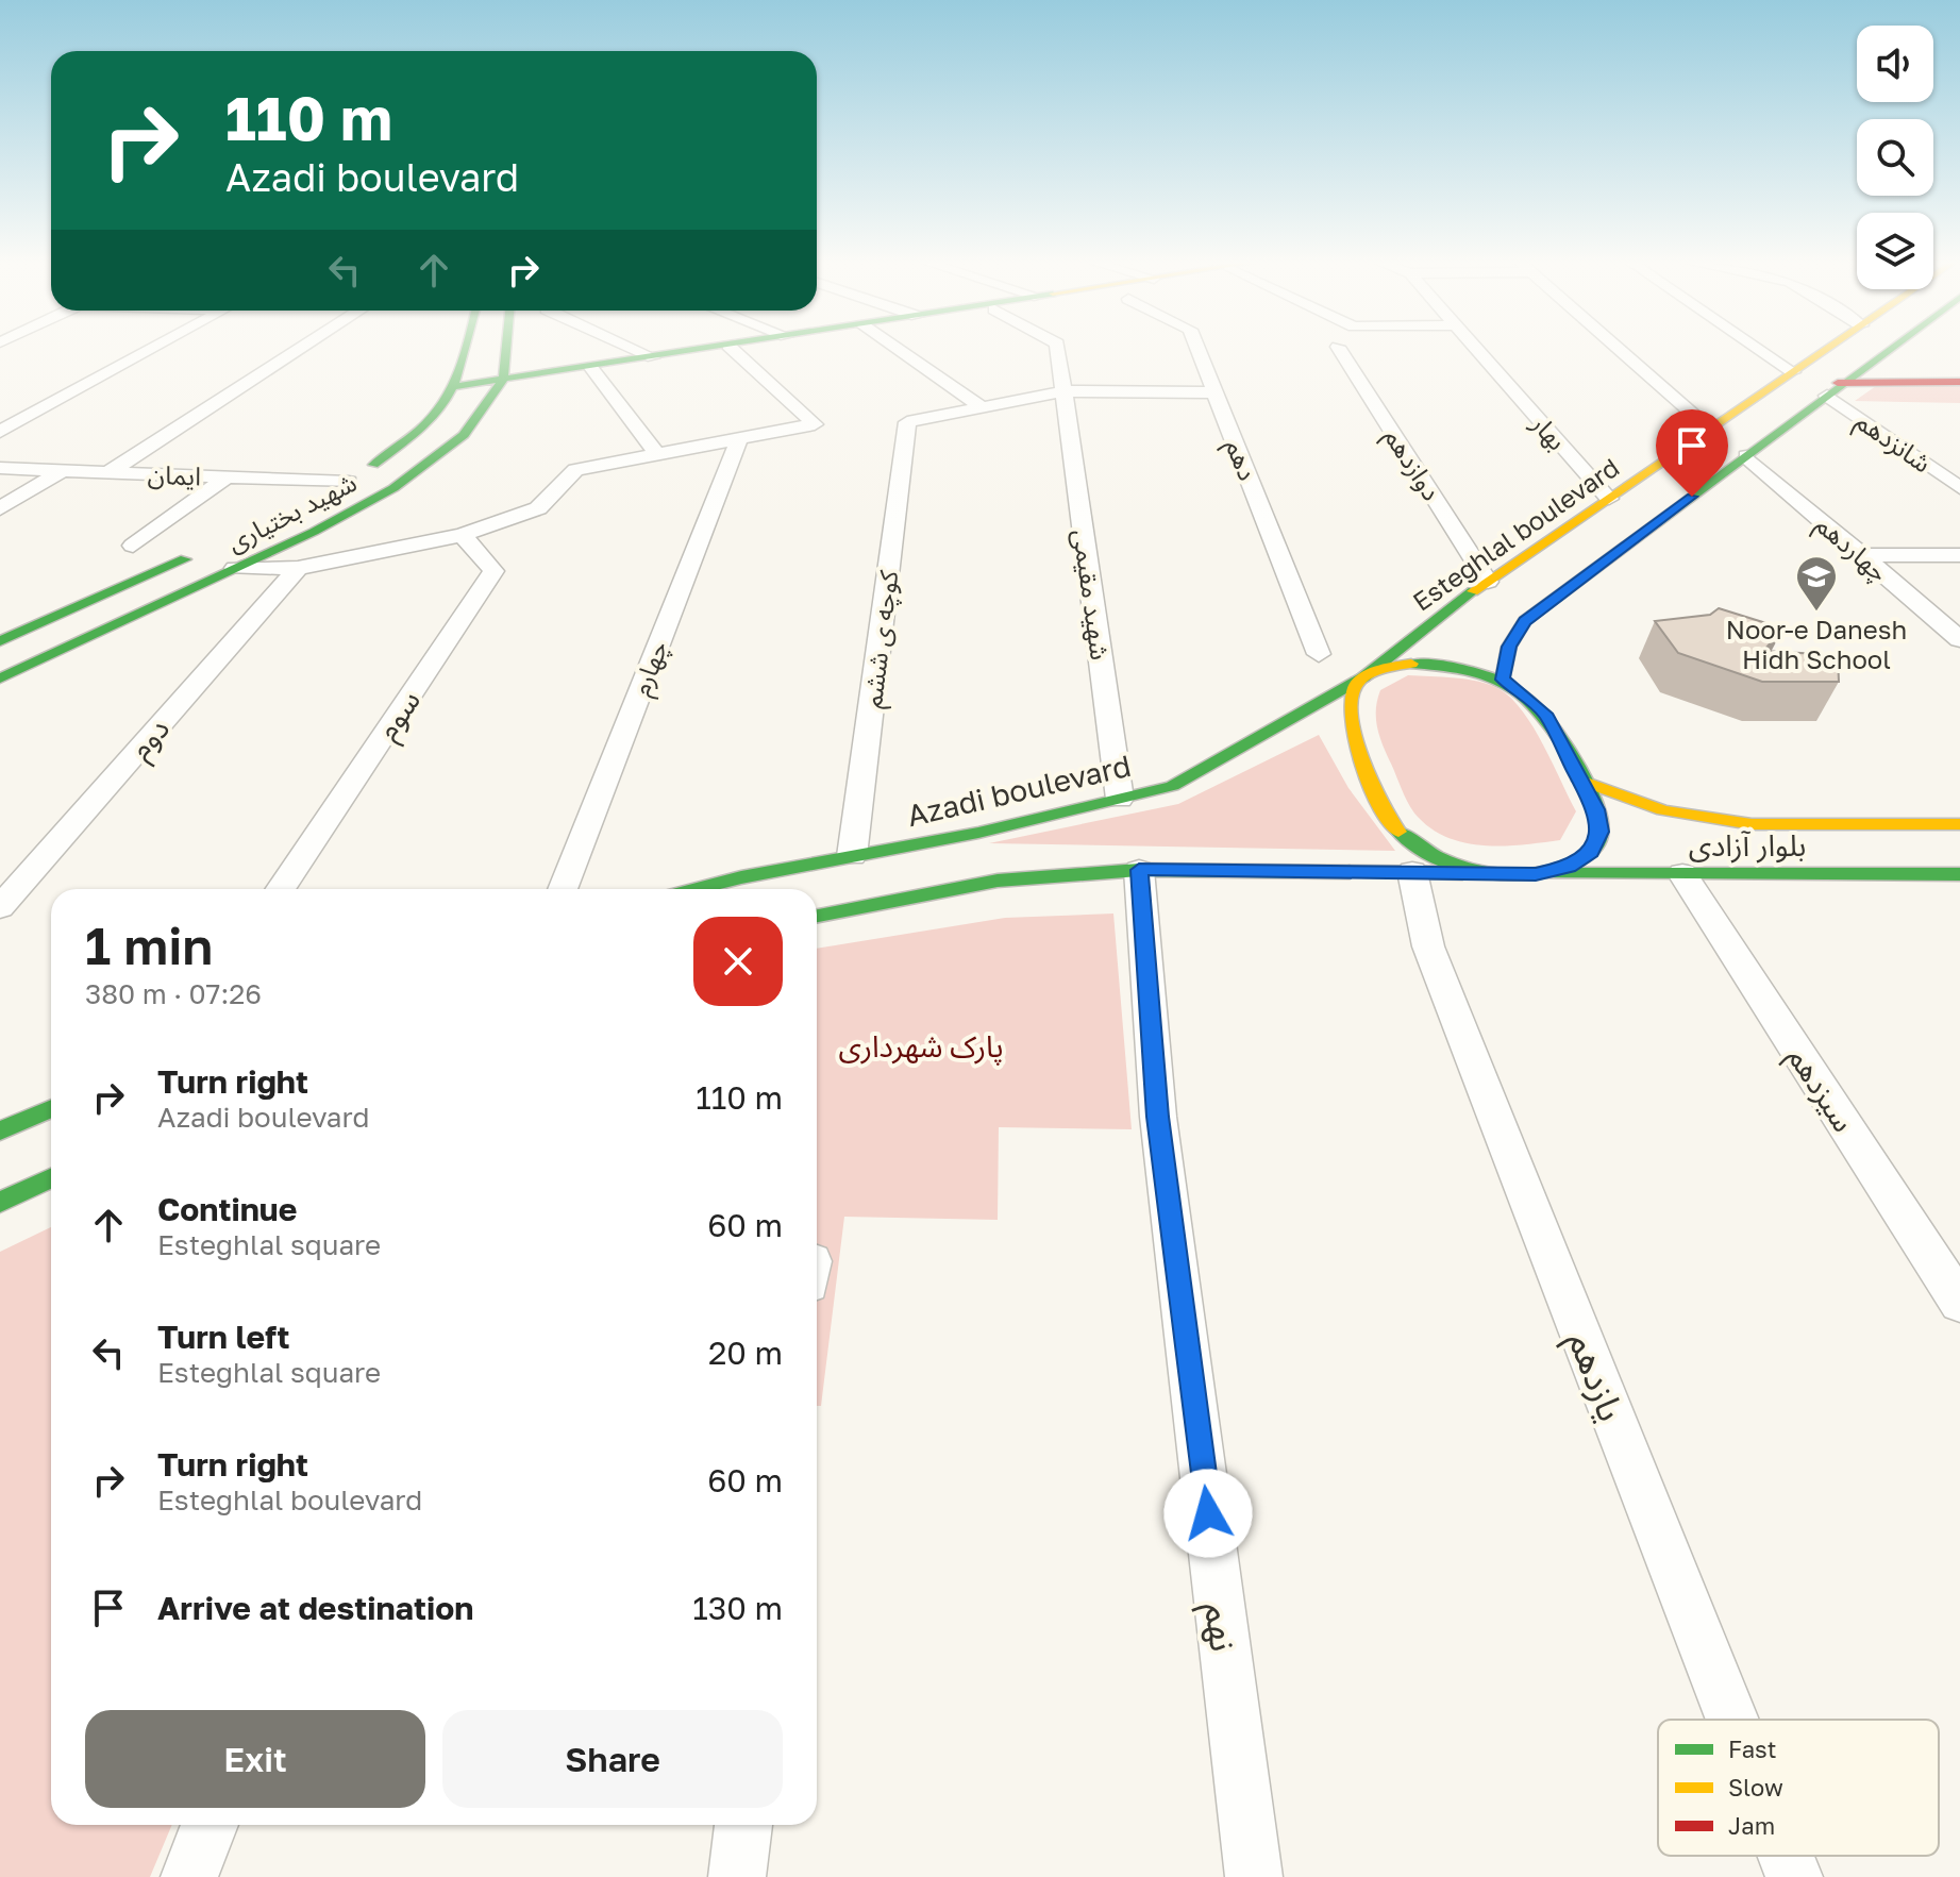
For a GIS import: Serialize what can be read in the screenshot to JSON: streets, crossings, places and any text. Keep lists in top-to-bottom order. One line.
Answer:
{"streets":{"main road":["شهید بختیاری","Esteghlal boulevard","Azadi boulevard","بلوار آزادی"],"street":["بهار","شانزدهم","دهم","دوازدهم","ایمان","چهاردهم","شهید مقیمی","کوچه ی ششم","چهارم","سوم","دوم","سیزدهم","یازدهم","نهم"]},"crossings":[["بهار","Esteghlal boulevard"],["دوازدهم","Esteghlal boulevard"],["ایمان","شهید بختیاری"],["Esteghlal boulevard","Azadi boulevard"],["Esteghlal boulevard","بلوار آزادی"],["شهید مقیمی","Azadi boulevard"],["کوچه ی ششم","Azadi boulevard"],["Azadi boulevard","بلوار آزادی"],["بلوار آزادی","سیزدهم"]],"parks":["پارک شهرداری"],"places":{"school or university":["Noor-e Danesh Hidh School"]},"legend":["Fast","Slow","Jam"],"page":{"turn":["110 m","Azadi boulevard"],"heading":["1 min","380 m · 07:26"],"list":[{"name":"Turn right","note":"Azadi boulevard","value":"110 m"},{"name":"Continue","note":"Esteghlal square","value":"60 m"},{"name":"Turn left","note":"Esteghlal square","value":"20 m"},{"name":"Turn right","note":"Esteghlal boulevard","value":"60 m"},{"name":"Arrive at destination","value":"130 m"}],"buttons":["Exit","Share"]}}
